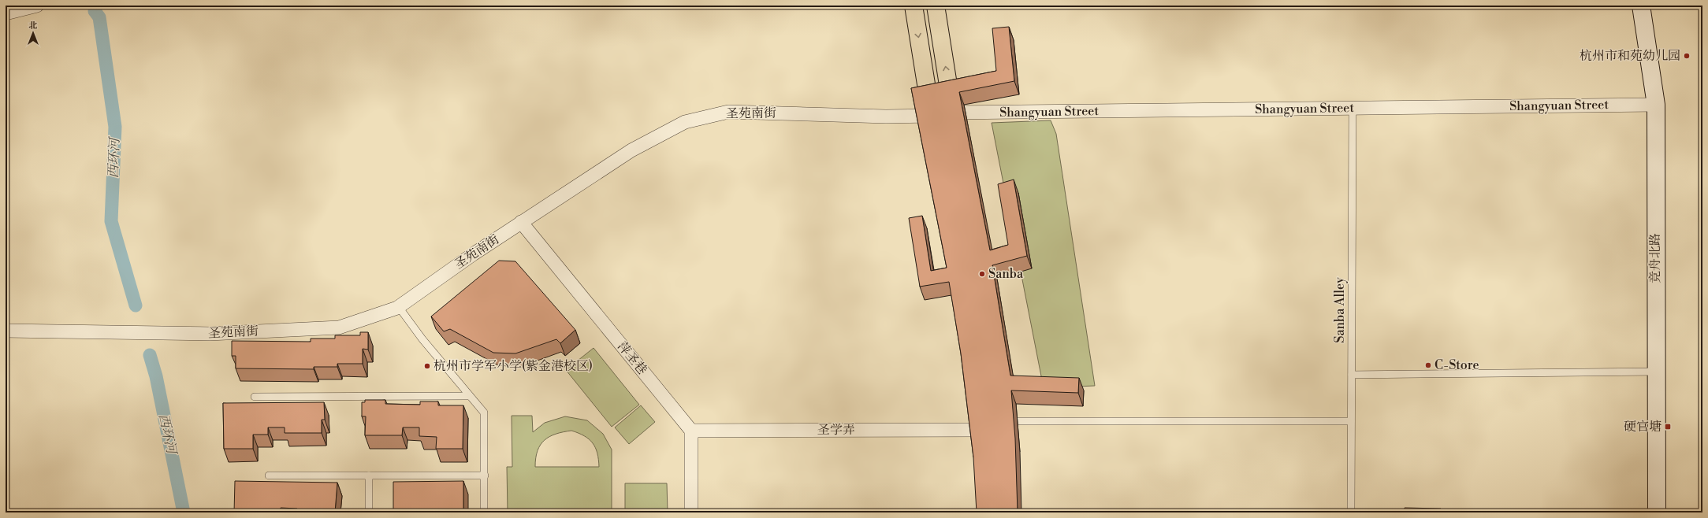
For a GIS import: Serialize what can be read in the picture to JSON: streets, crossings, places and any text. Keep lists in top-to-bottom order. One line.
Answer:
{"streets":{"street":["Shangyuan Street","圣苑南街","竞舟北路","萍圣巷","圣学弄"],"lane":["Sanba Alley"]},"crossings":[["Shangyuan Street","竞舟北路"],["Shangyuan Street","Sanba Alley"],["圣苑南街","萍圣巷"],["萍圣巷","圣学弄"]],"water":["西环河"],"places":{"other":["杭州市和苑幼儿园","Sanba","C-Store","杭州市学军小学(紫金港校区)"],"transit":["硬官塘"]},"north":"top"}
